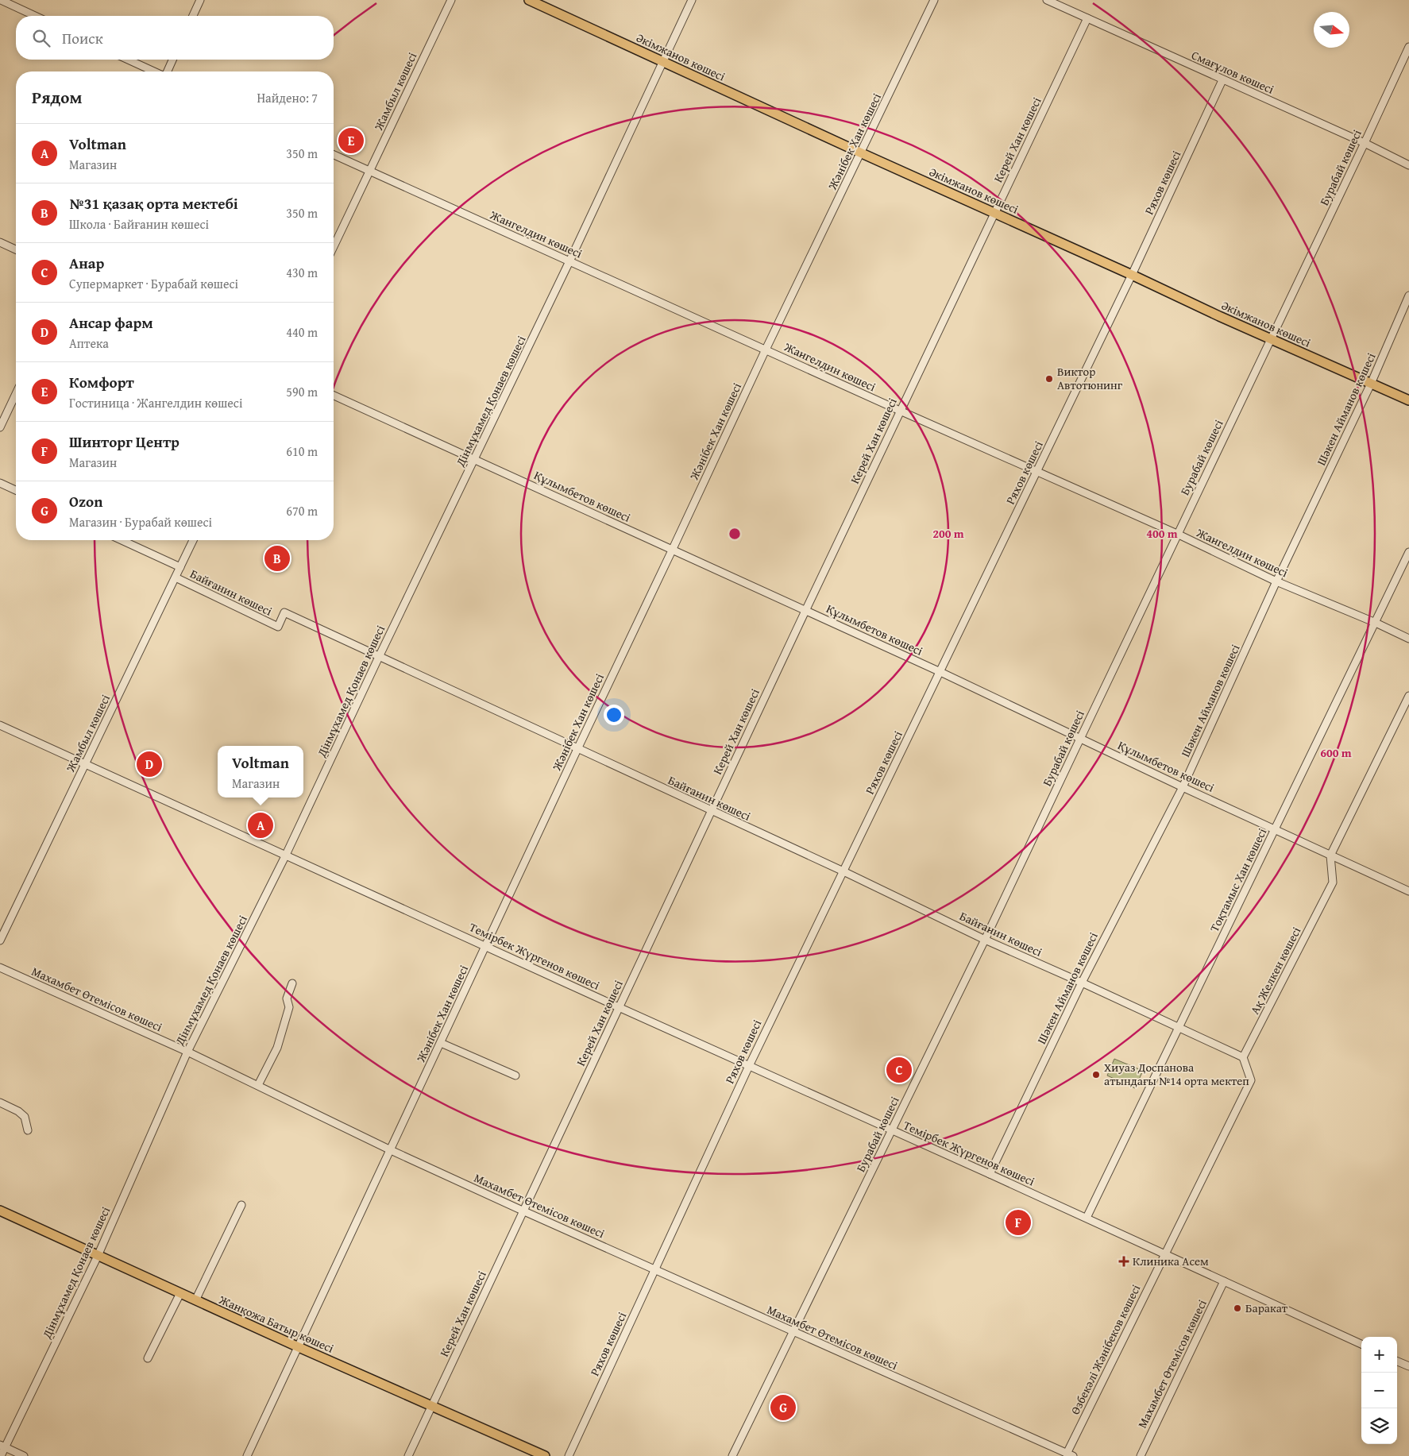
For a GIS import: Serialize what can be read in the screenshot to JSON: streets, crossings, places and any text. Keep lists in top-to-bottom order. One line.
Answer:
{"streets":{"main road":["Әкімжанов көшесі","Жанқожа Батыр көшесі"],"street":["Смағұлов көшесі","Жамбыл көшесі","Керей Хан көшесі","Жәнібек Хан көшесі","Бурабай көшесі","Ряхов көшесі","Жангелдин көшесі","Дінмұхамед Қонаев көшесі","Шәкен Айманов көшесі","Құлымбетов көшесі","Байғанин көшесі","Тоқтамыс Хан көшесі","Темірбек Жүргенов көшесі","Ақ Желкен көшесі","Махамбет Өтемісов көшесі","Өзбекәлі Жәнібеков көшесі"]},"crossings":[["Әкімжанов көшесі","Керей Хан көшесі"],["Әкімжанов көшесі","Жәнібек Хан көшесі"],["Әкімжанов көшесі","Бурабай көшесі"],["Әкімжанов көшесі","Ряхов көшесі"],["Әкімжанов көшесі","Дінмұхамед Қонаев көшесі"],["Әкімжанов көшесі","Шәкен Айманов көшесі"],["Смағұлов көшесі","Керей Хан көшесі"],["Смағұлов көшесі","Бурабай көшесі"],["Смағұлов көшесі","Ряхов көшесі"],["Жамбыл көшесі","Жангелдин көшесі"],["Жамбыл көшесі","Байғанин көшесі"],["Жамбыл көшесі","Темірбек Жүргенов көшесі"],["Керей Хан көшесі","Жангелдин көшесі"],["Керей Хан көшесі","Құлымбетов көшесі"],["Керей Хан көшесі","Байғанин көшесі"],["Керей Хан көшесі","Темірбек Жүргенов көшесі"],["Керей Хан көшесі","Махамбет Өтемісов көшесі"],["Керей Хан көшесі","Жанқожа Батыр көшесі"],["Жәнібек Хан көшесі","Жангелдин көшесі"],["Жәнібек Хан көшесі","Құлымбетов көшесі"],["Жәнібек Хан көшесі","Байғанин көшесі"],["Жәнібек Хан көшесі","Темірбек Жүргенов көшесі"],["Жәнібек Хан көшесі","Махамбет Өтемісов көшесі"],["Жәнібек Хан көшесі","Жанқожа Батыр көшесі"],["Бурабай көшесі","Жангелдин көшесі"],["Бурабай көшесі","Құлымбетов көшесі"],["Бурабай көшесі","Байғанин көшесі"],["Бурабай көшесі","Темірбек Жүргенов көшесі"],["Бурабай көшесі","Махамбет Өтемісов көшесі"],["Ряхов көшесі","Жангелдин көшесі"],["Ряхов көшесі","Құлымбетов көшесі"],["Ряхов көшесі","Байғанин көшесі"],["Ряхов көшесі","Темірбек Жүргенов көшесі"],["Ряхов көшесі","Махамбет Өтемісов көшесі"],["Жангелдин көшесі","Дінмұхамед Қонаев көшесі"],["Жангелдин көшесі","Шәкен Айманов көшесі"],["Жангелдин көшесі","Тоқтамыс Хан көшесі"],["Дінмұхамед Қонаев көшесі","Құлымбетов көшесі"],["Дінмұхамед Қонаев көшесі","Байғанин көшесі"],["Дінмұхамед Қонаев көшесі","Темірбек Жүргенов көшесі"],["Дінмұхамед Қонаев көшесі","Махамбет Өтемісов көшесі"],["Дінмұхамед Қонаев көшесі","Жанқожа Батыр көшесі"],["Шәкен Айманов көшесі","Құлымбетов көшесі"],["Шәкен Айманов көшесі","Байғанин көшесі"],["Шәкен Айманов көшесі","Темірбек Жүргенов көшесі"],["Құлымбетов көшесі","Тоқтамыс Хан көшесі"],["Құлымбетов көшесі","Ақ Желкен көшесі"],["Байғанин көшесі","Тоқтамыс Хан көшесі"],["Байғанин көшесі","Ақ Желкен көшесі"],["Тоқтамыс Хан көшесі","Темірбек Жүргенов көшесі"],["Темірбек Жүргенов көшесі","Махамбет Өтемісов көшесі"],["Темірбек Жүргенов көшесі","Өзбекәлі Жәнібеков көшесі"],["Махамбет Өтемісов көшесі","Өзбекәлі Жәнібеков көшесі"]],"places":{"other":["Виктор Автотюнинг","Хиуаз Доспанова атындағы №14 орта мектеп","Баракат"],"health":["Клиника Асем"]},"north":"right","page":{"search":"Поиск","heading":["Рядом","Найдено: 7"],"list":[{"mark":"A","name":"Voltman","note":"Магазин","value":"350 m"},{"mark":"B","name":"№31 қазақ орта мектебі","note":"Школа · Байғанин көшесі","value":"350 m"},{"mark":"C","name":"Анар","note":"Супермаркет · Бурабай көшесі","value":"430 m"},{"mark":"D","name":"Ансар фарм","note":"Аптека","value":"440 m"},{"mark":"E","name":"Комфорт","note":"Гостиница · Жангелдин көшесі","value":"590 m"},{"mark":"F","name":"Шинторг Центр","note":"Магазин","value":"610 m"},{"mark":"G","name":"Ozon","note":"Магазин · Бурабай көшесі","value":"670 m"}],"pins":["E","B","D","A","C","F","G"],"popup":["Voltman","Магазин"],"map_buttons":["+","−"]},"rings":["200 m","400 m","600 m"]}
